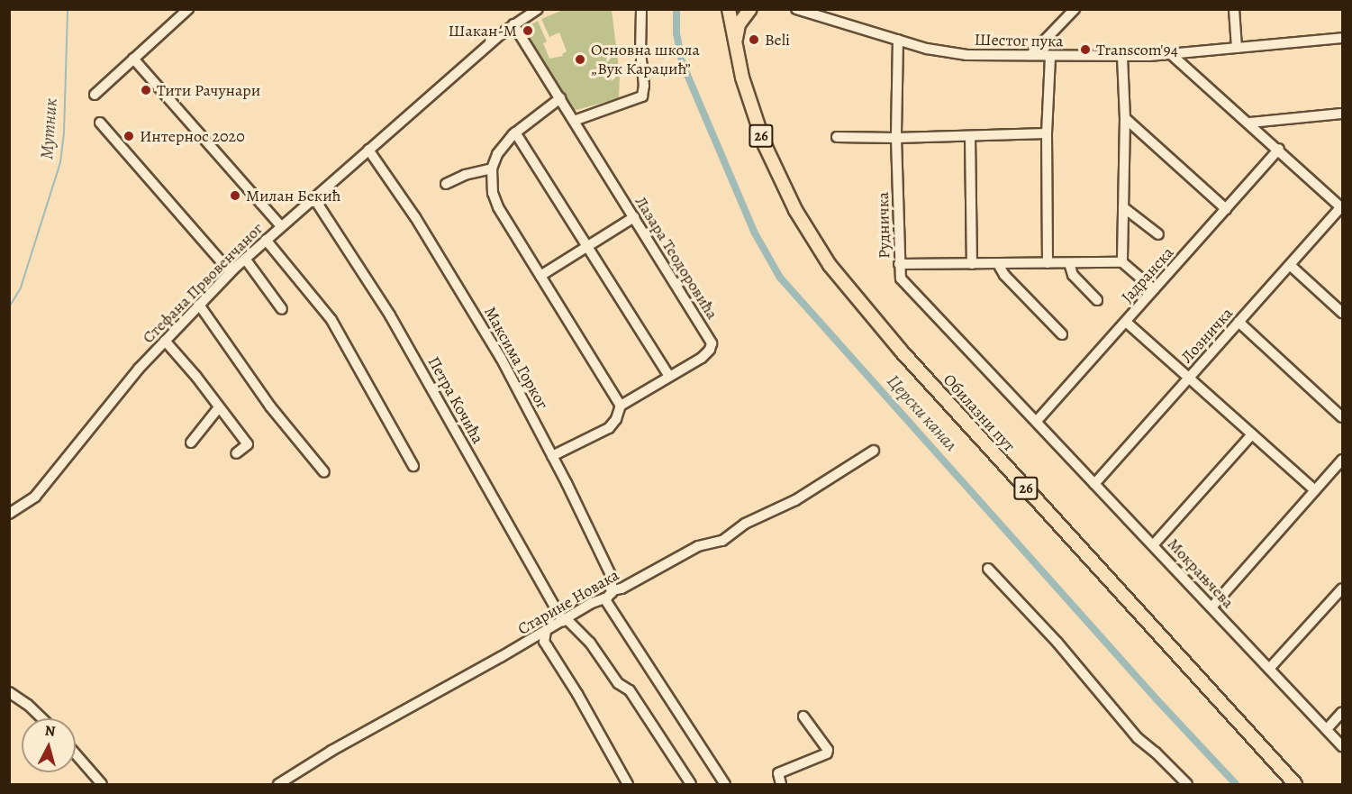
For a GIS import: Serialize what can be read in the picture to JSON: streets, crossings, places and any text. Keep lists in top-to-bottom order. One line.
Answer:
{"streets":{"main road":["26","Обилазни пут"],"street":["Шестог пука","Рудничка","Лазара Теодоровића","Јадранска","Стефана Првовенчаног","Лозничка","Максима Горког","Петра Кочића","Мокрањчева","Старине Новака"]},"crossings":[["Шестог пука","Рудничка"],["Рудничка","Јадранска"],["Рудничка","Мокрањчева"],["Лазара Теодоровића","Стефана Првовенчаног"],["Јадранска","Мокрањчева"],["Стефана Првовенчаног","Максима Горког"],["Стефана Првовенчаног","Петра Кочића"],["Лозничка","Мокрањчева"],["Максима Горког","Старине Новака"],["Петра Кочића","Старине Новака"]],"water":["Мутник","Церски канал"],"places":["Шакан-М","Beli","Transcom'94","Основна школа „Вук Караџић”","Тити Рачунари","Интернос 2020","Милан Бекић"],"north":"top"}
